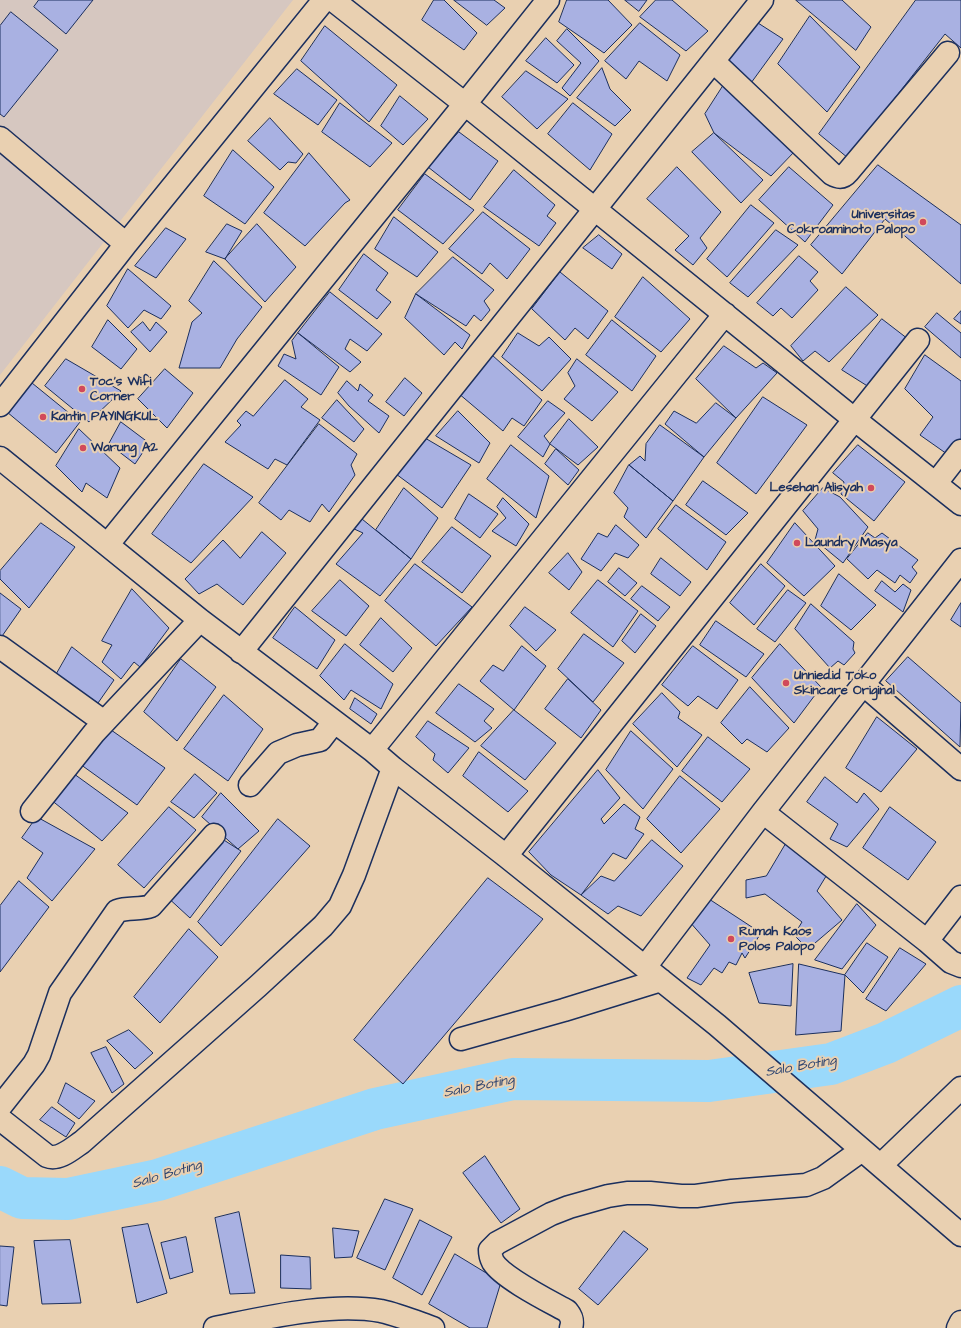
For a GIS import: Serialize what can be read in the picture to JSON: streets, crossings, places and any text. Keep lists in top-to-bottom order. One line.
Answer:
{"water":["Salo Boting"],"places":["Universitas Cokroaminoto Palopo","Toc's Wifi Corner","Kantin PAYINGKUL","Warung A2","Lesehan Alisyah","Laundry Masya","Unnied.id Toko Skincare Original","Rumah Kaos Polos Palopo"]}
